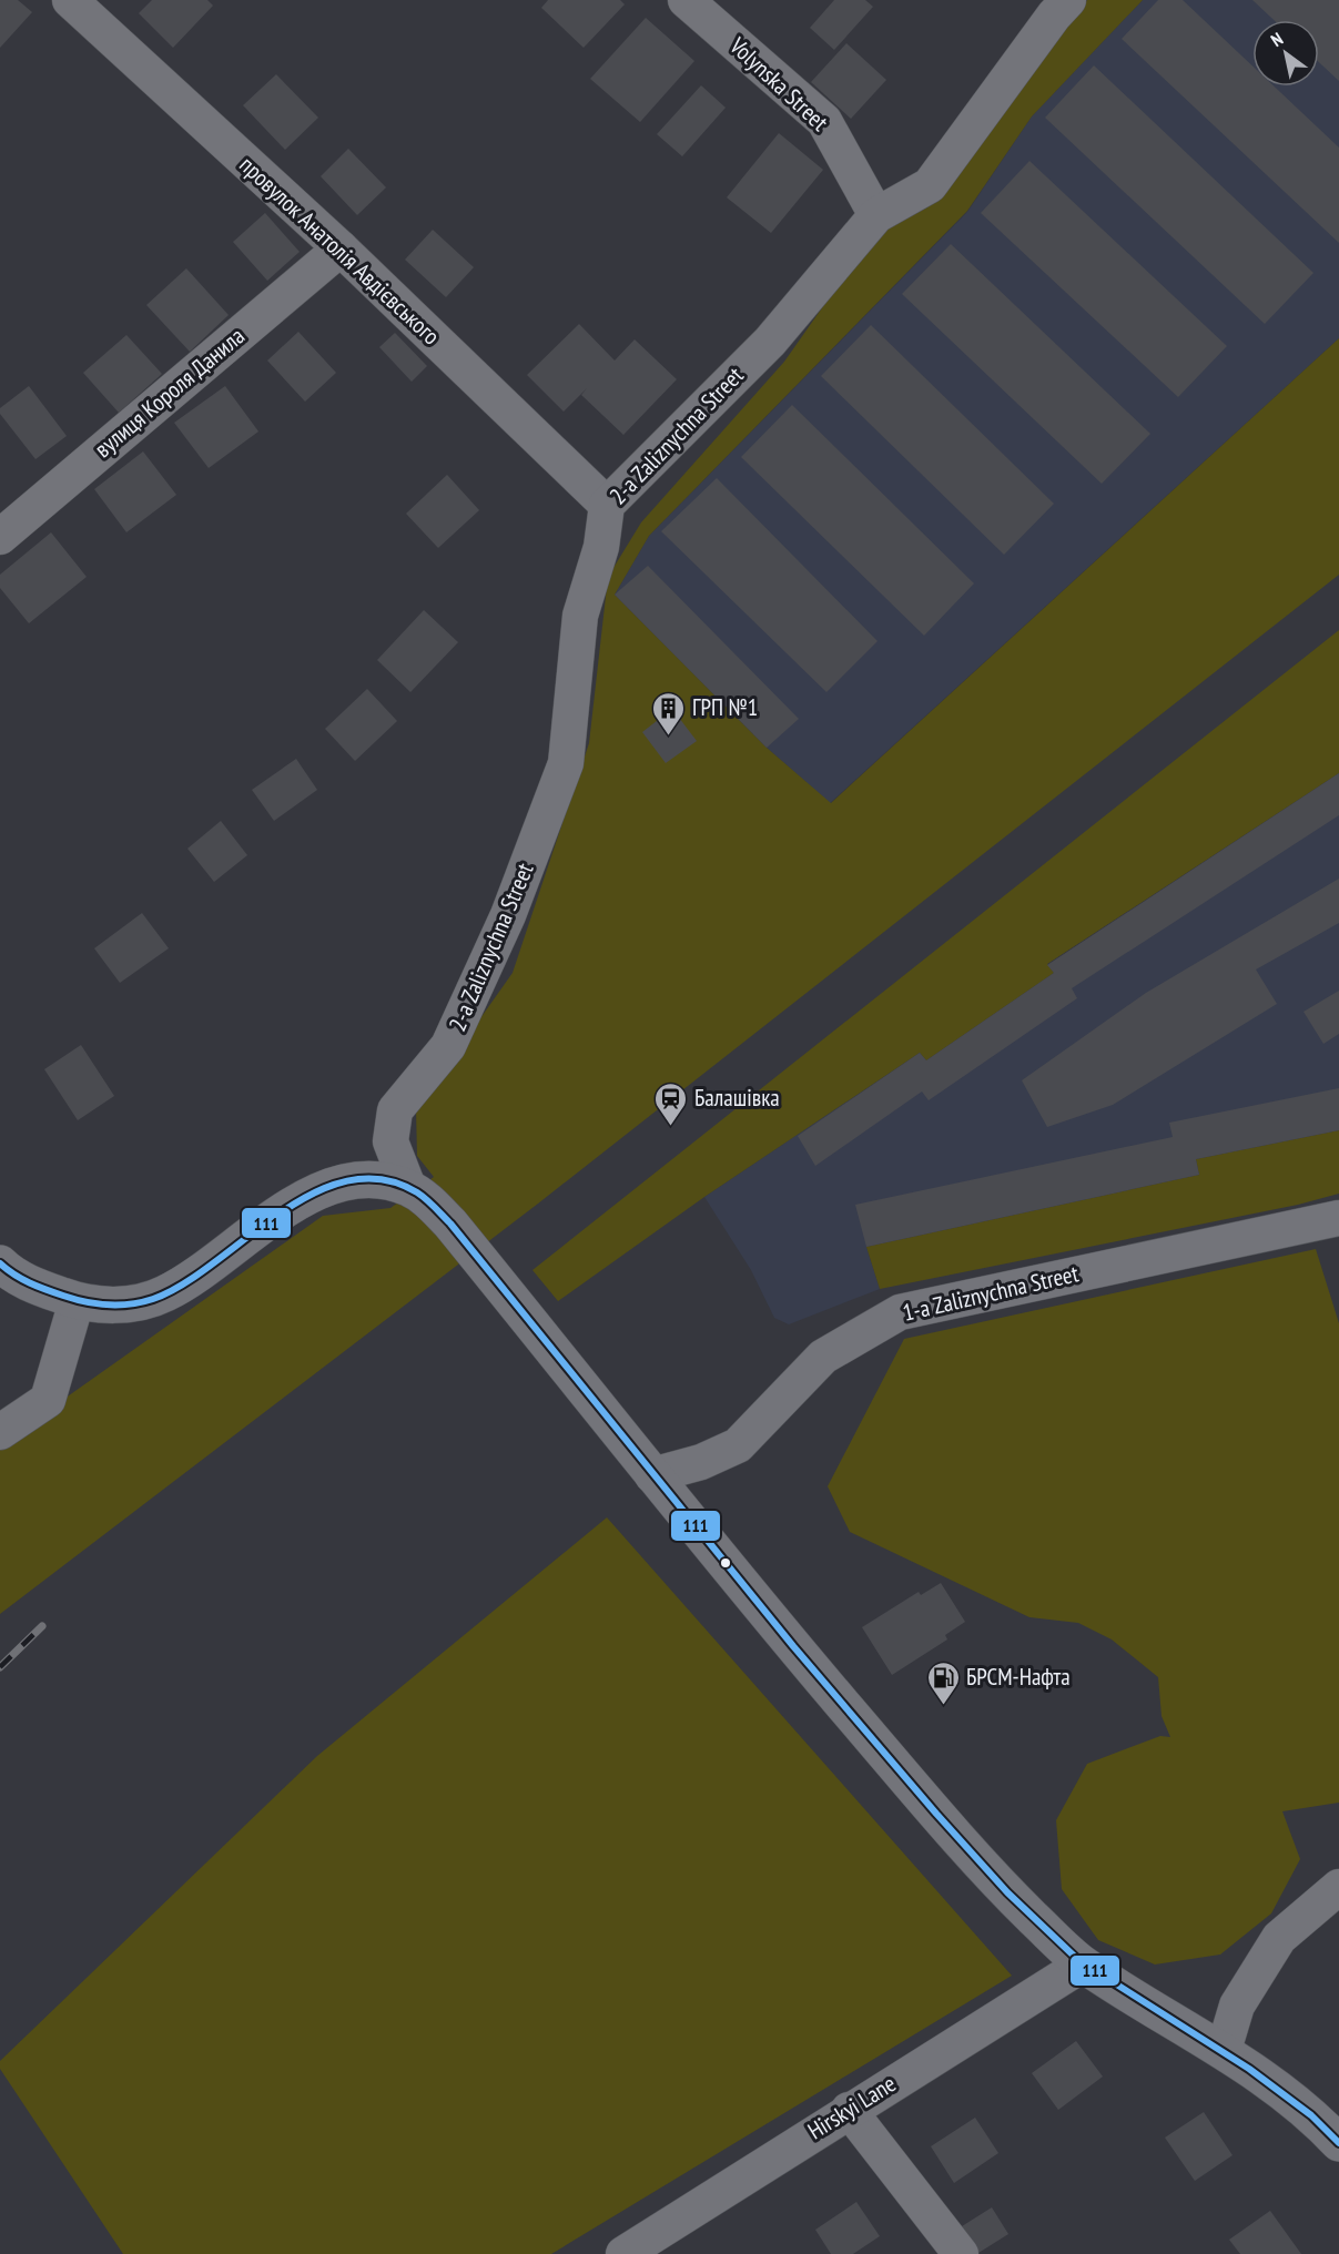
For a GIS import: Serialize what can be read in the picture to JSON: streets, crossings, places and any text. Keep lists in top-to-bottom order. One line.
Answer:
{"streets":{"street":["Volynska Street","провулок Анатолія Авдієвського","вулиця Короля Данила","2-a Zaliznychna Street","1-a Zaliznychna Street","Hirskyi Lane"]},"crossings":[["Volynska Street","2-a Zaliznychna Street"],["провулок Анатолія Авдієвського","вулиця Короля Данила"],["провулок Анатолія Авдієвського","2-a Zaliznychna Street"]],"places":{"building":["ГРП №1"],"station":["Балашівка"],"fuel station":["БРСМ-Нафта"]},"lines":["transit line 111"],"north":"top left"}
